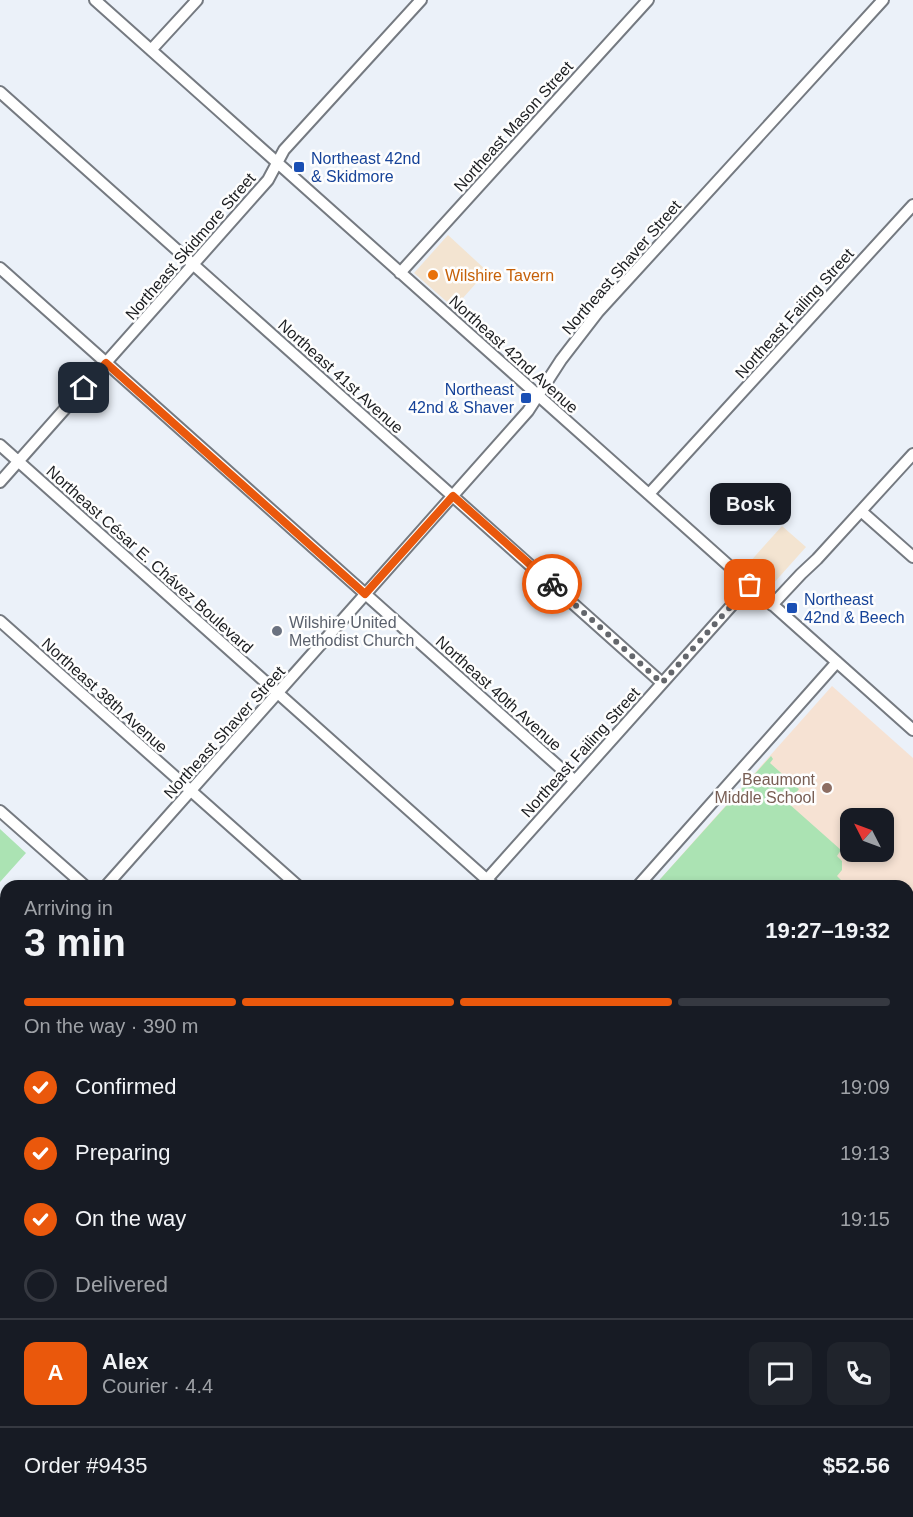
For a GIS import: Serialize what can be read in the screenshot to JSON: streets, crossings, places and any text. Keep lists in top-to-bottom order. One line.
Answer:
{"streets":{"street":["Northeast Mason Street","Northeast Skidmore Street","Northeast Shaver Street","Northeast Failing Street","Northeast 42nd Avenue","Northeast 41st Avenue","Northeast César E. Chávez Boulevard","Northeast 40th Avenue","Northeast 38th Avenue"]},"crossings":[["Northeast Mason Street","Northeast 42nd Avenue"],["Northeast Skidmore Street","Northeast 42nd Avenue"],["Northeast Skidmore Street","Northeast 41st Avenue"],["Northeast Skidmore Street","Northeast César E. Chávez Boulevard"],["Northeast Skidmore Street","Northeast 40th Avenue"],["Northeast Shaver Street","Northeast 42nd Avenue"],["Northeast Shaver Street","Northeast 41st Avenue"],["Northeast Shaver Street","Northeast César E. Chávez Boulevard"],["Northeast Shaver Street","Northeast 40th Avenue"],["Northeast Shaver Street","Northeast 38th Avenue"],["Northeast Failing Street","Northeast 42nd Avenue"],["Northeast Failing Street","Northeast 41st Avenue"],["Northeast Failing Street","Northeast 40th Avenue"]],"places":{"transit":["Northeast 42nd & Skidmore","Northeast 42nd & Shaver","Northeast 42nd & Beech"],"other":["Wilshire Tavern","Bosk","Wilshire United Methodist Church","Beaumont Middle School"]},"north":"top left","page":{"bubble":"Bosk","heading":["3 min","Arriving in","19:27–19:32"],"panel":["Alex","Courier · 4.4","Order #9435","$52.56"],"bar":"On the way · 390 m","list":[["Confirmed","19:09"],["Preparing","19:13"],["On the way","19:15"],"Delivered"],"round":"A"}}
